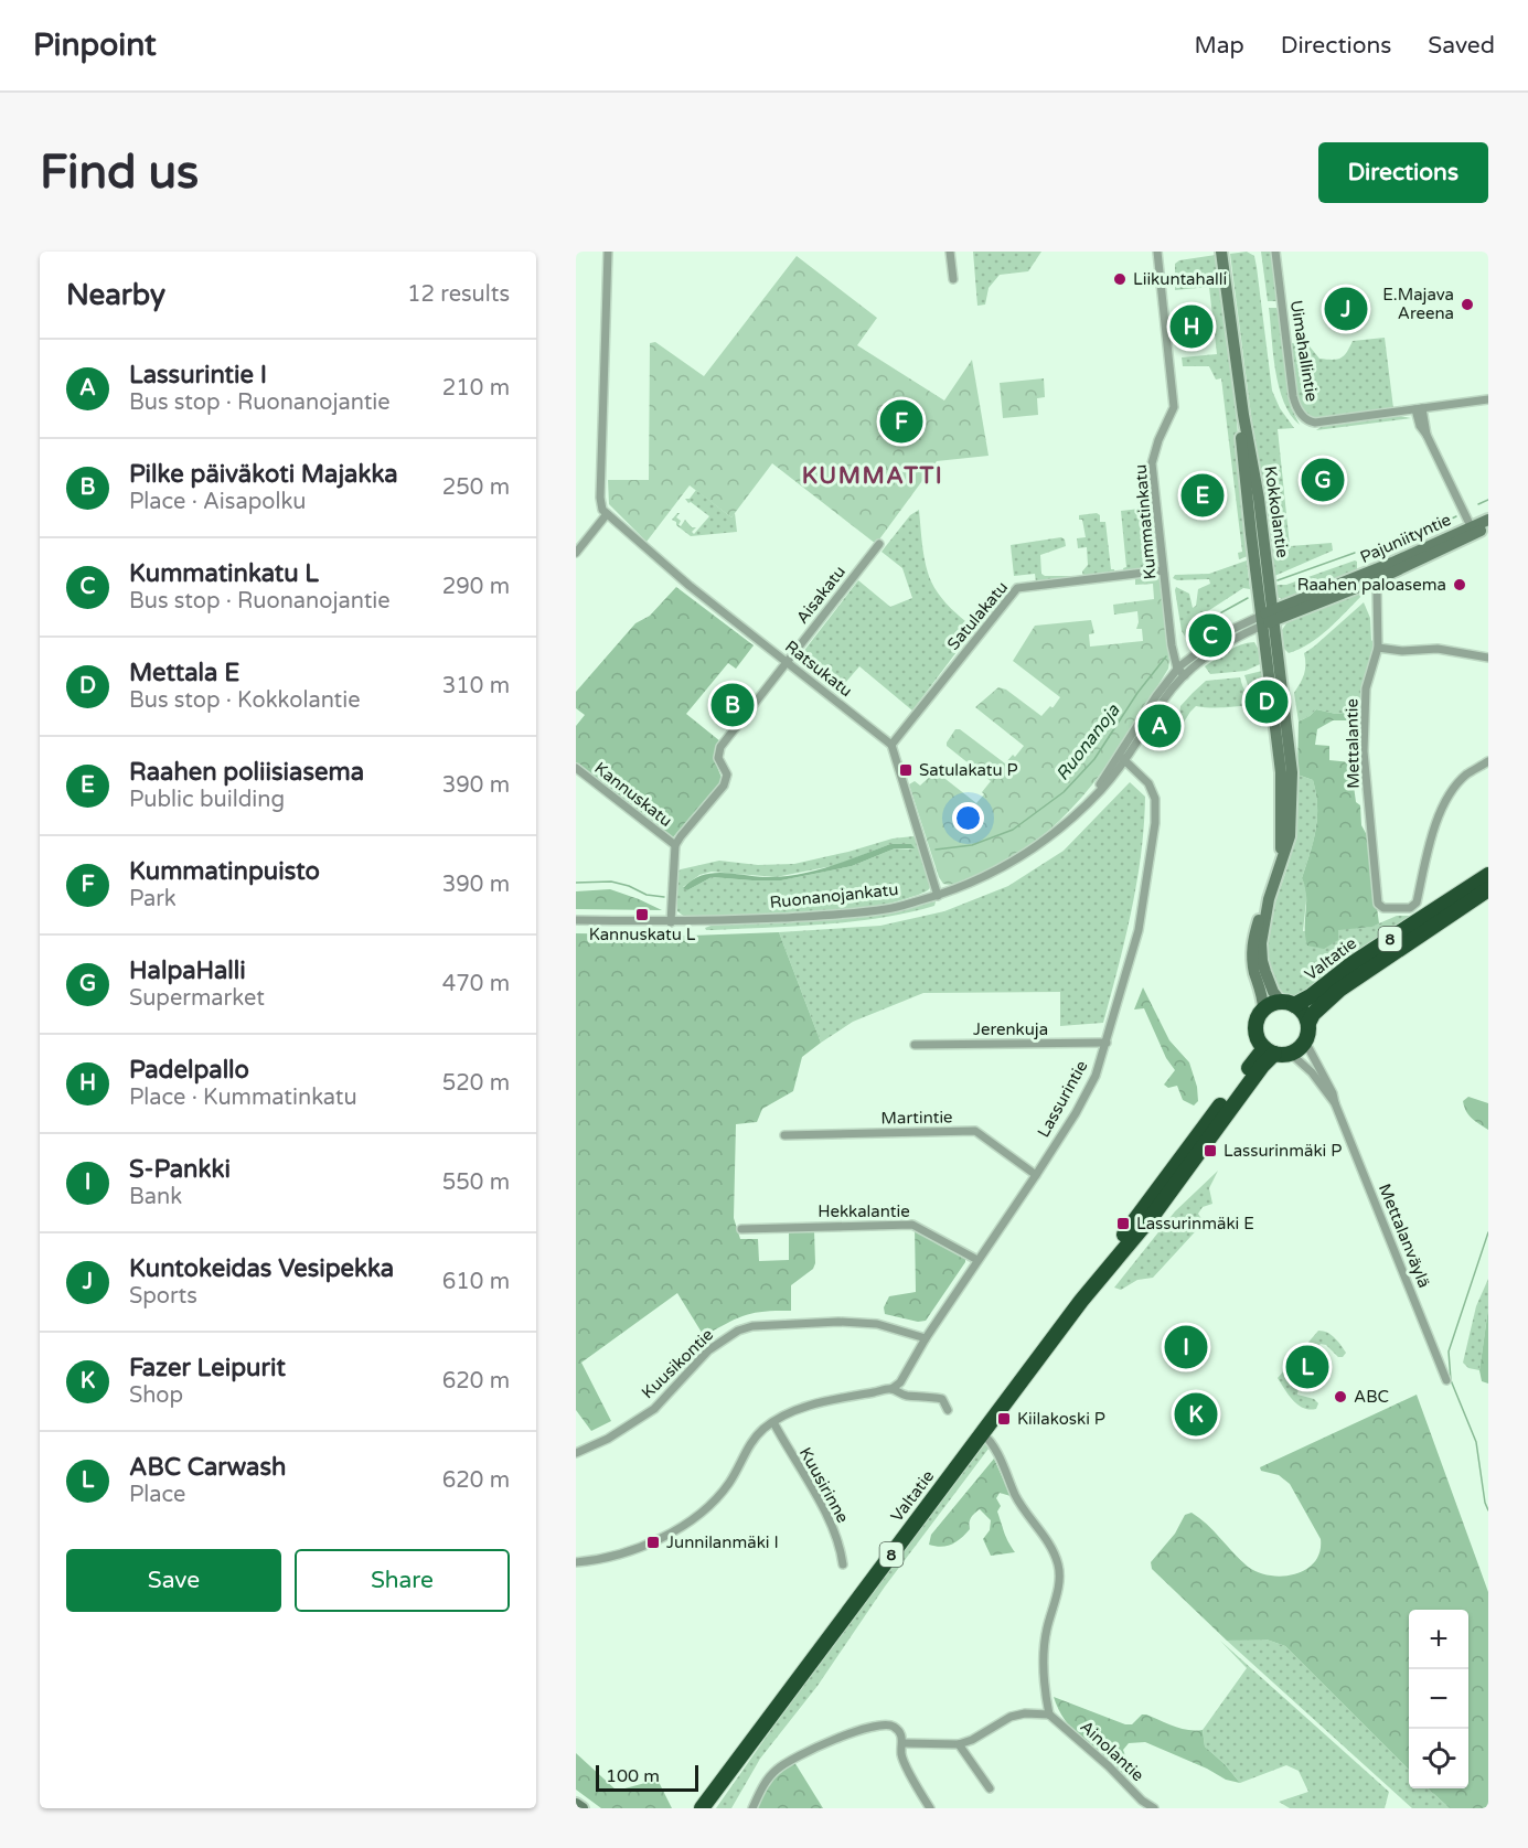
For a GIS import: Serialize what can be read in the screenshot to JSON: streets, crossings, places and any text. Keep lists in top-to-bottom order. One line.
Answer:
{"streets":{"highway":["8","Valtatie"],"main road":["Kokkolantie","Pajuniityntie"],"street":["Uimahallintie","Kummatinkatu","Aisakatu","Satulakatu","Ratsukatu","Mettalantie","Kannuskatu","Ruonanojankatu","Jerenkuja","Lassurintie","Martintie","Hekkalantie","Mettalanväylä","Kuusikontie","Kuusirinne","Ainolantie"]},"crossings":[["Kokkolantie","Pajuniityntie"],["Kokkolantie","8"],["Kokkolantie","Valtatie"],["Kokkolantie","Mettalanväylä"],["Kummatinkatu","Satulakatu"],["Pajuniityntie","Mettalantie"],["Aisakatu","Ratsukatu"],["Aisakatu","Kannuskatu"],["Satulakatu","Ratsukatu"],["Kannuskatu","Ruonanojankatu"],["Ruonanojankatu","Lassurintie"],["8","Valtatie"],["8","Mettalanväylä"],["Valtatie","Mettalanväylä"],["Jerenkuja","Lassurintie"],["Lassurintie","Martintie"],["Lassurintie","Hekkalantie"],["Lassurintie","Kuusikontie"]],"districts":["KUMMATTI"],"water":["Ruonanoja"],"places":{"other":["Liikuntahalli","E.Majava Areena","Raahen paloasema","ABC"],"transit":["Satulakatu P","Kannuskatu L","Lassurinmäki P","Lassurinmäki E","Kiilakoski P","Junnilanmäki I"]},"scale_bar":"100 m","page":{"header":"Pinpoint","nav":["Map","Directions","Saved"],"buttons":["Directions",["Save","Share"]],"title":"Find us","heading":["Nearby","12 results"],"pins":["J","H","F","G","E","C","D","B","A","I","L","K"],"list":[{"mark":"A","name":"Lassurintie I","note":"Bus stop · Ruonanojantie","value":"210 m"},{"mark":"B","name":"Pilke päiväkoti Majakka","note":"Place · Aisapolku","value":"250 m"},{"mark":"C","name":"Kummatinkatu L","note":"Bus stop · Ruonanojantie","value":"290 m"},{"mark":"D","name":"Mettala E","note":"Bus stop · Kokkolantie","value":"310 m"},{"mark":"E","name":"Raahen poliisiasema","note":"Public building","value":"390 m"},{"mark":"F","name":"Kummatinpuisto","note":"Park","value":"390 m"},{"mark":"G","name":"HalpaHalli","note":"Supermarket","value":"470 m"},{"mark":"H","name":"Padelpallo","note":"Place · Kummatinkatu","value":"520 m"},{"mark":"I","name":"S-Pankki","note":"Bank","value":"550 m"},{"mark":"J","name":"Kuntokeidas Vesipekka","note":"Sports","value":"610 m"},{"mark":"K","name":"Fazer Leipurit","note":"Shop","value":"620 m"},{"mark":"L","name":"ABC Carwash","note":"Place","value":"620 m"}],"map_buttons":["+","−"],"scale":"100 m"}}
